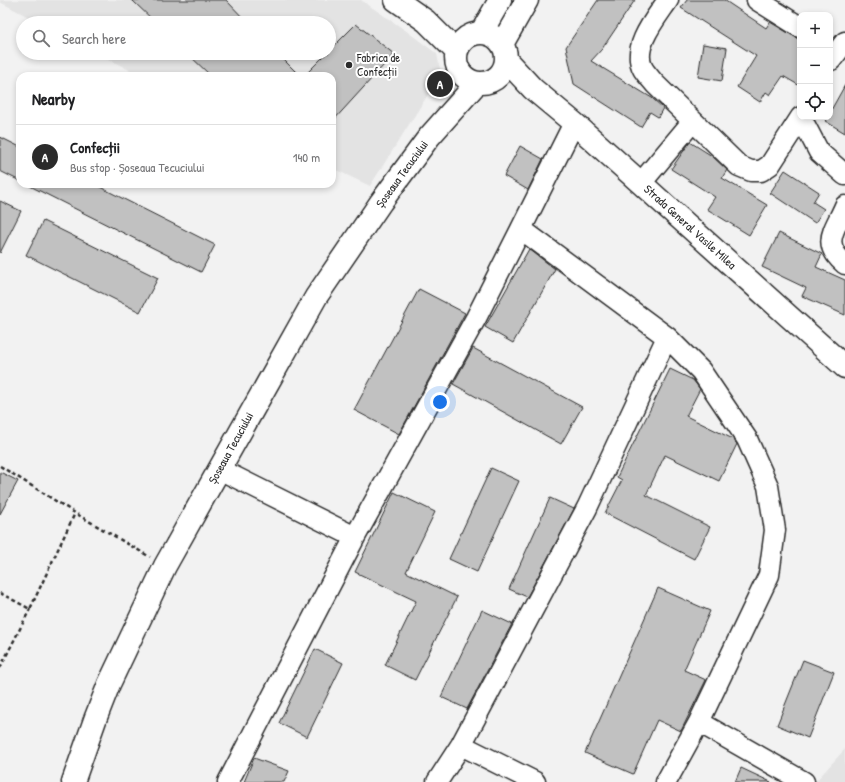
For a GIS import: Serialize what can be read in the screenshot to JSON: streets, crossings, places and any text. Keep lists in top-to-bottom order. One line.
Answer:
{"streets":{"main road":["Șoseaua Tecuciului","Strada General Vasile Milea"]},"crossings":[["Șoseaua Tecuciului","Strada General Vasile Milea"]],"places":["Fabrica de Confecții"],"page":{"map_buttons":["+","−"],"search":"Search here","pins":"A","heading":"Nearby","list":[{"mark":"A","name":"Confecții","note":"Bus stop · Șoseaua Tecuciului","value":"140 m"}]}}
